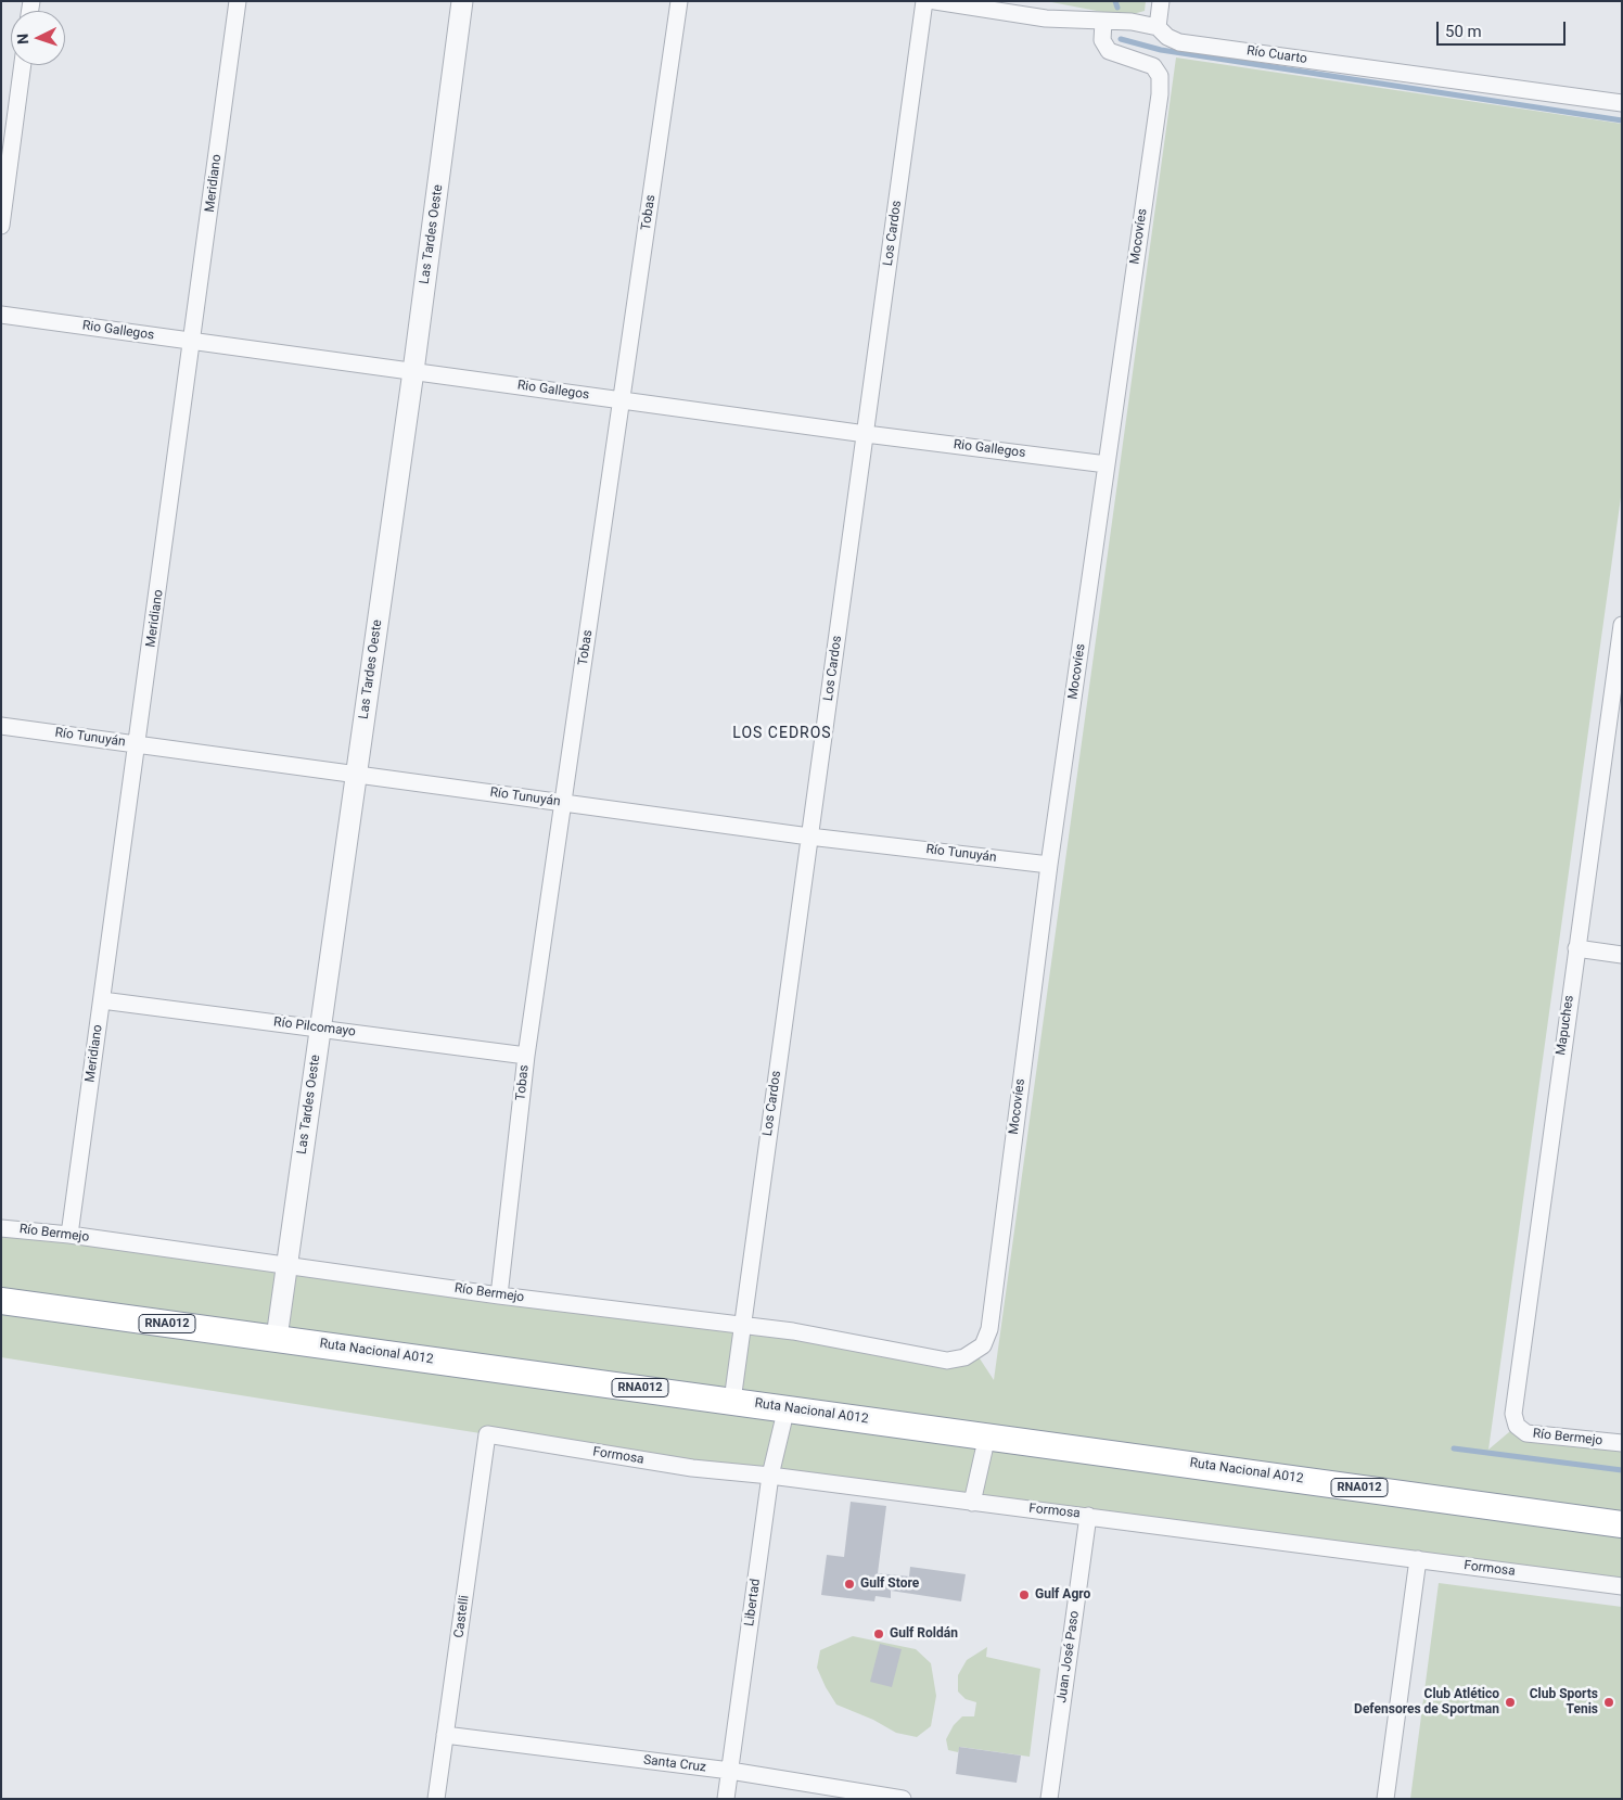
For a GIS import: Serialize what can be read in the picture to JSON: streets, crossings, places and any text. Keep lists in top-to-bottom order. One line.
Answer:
{"streets":{"highway":["RNA012","Ruta Nacional A012"],"street":["Río Cuarto","Meridiano","Tobas","Los Cardos","Las Tardes Oeste","Mocovíes","Rio Gallegos","Río Tunuyán","Mapuches","Río Pilcomayo","Río Bermejo","Formosa","Libertad","Castelli","Juan José Paso","Santa Cruz"]},"crossings":[["Río Cuarto","Mocovíes"],["Meridiano","Rio Gallegos"],["Meridiano","Río Tunuyán"],["Meridiano","Río Pilcomayo"],["Meridiano","Río Bermejo"],["Tobas","Rio Gallegos"],["Tobas","Río Tunuyán"],["Tobas","Río Pilcomayo"],["Tobas","Río Bermejo"],["Los Cardos","Rio Gallegos"],["Los Cardos","Río Tunuyán"],["Los Cardos","Río Bermejo"],["Los Cardos","Ruta Nacional A012"],["Las Tardes Oeste","Rio Gallegos"],["Las Tardes Oeste","Río Tunuyán"],["Las Tardes Oeste","Río Pilcomayo"],["Las Tardes Oeste","Río Bermejo"],["Las Tardes Oeste","Ruta Nacional A012"],["Mocovíes","Rio Gallegos"],["Mocovíes","Río Tunuyán"],["Mocovíes","Río Bermejo"],["Mapuches","Río Bermejo"],["Ruta Nacional A012","Libertad"],["Formosa","Libertad"],["Formosa","Castelli"],["Formosa","Juan José Paso"],["Libertad","Santa Cruz"],["Castelli","Santa Cruz"]],"districts":["LOS CEDROS"],"places":["Gulf Store","Gulf Agro","Gulf Roldán","Club Atlético Defensores de Sportman","Club Sports Tenis"],"scale_bar":"50 m","north":"left"}
